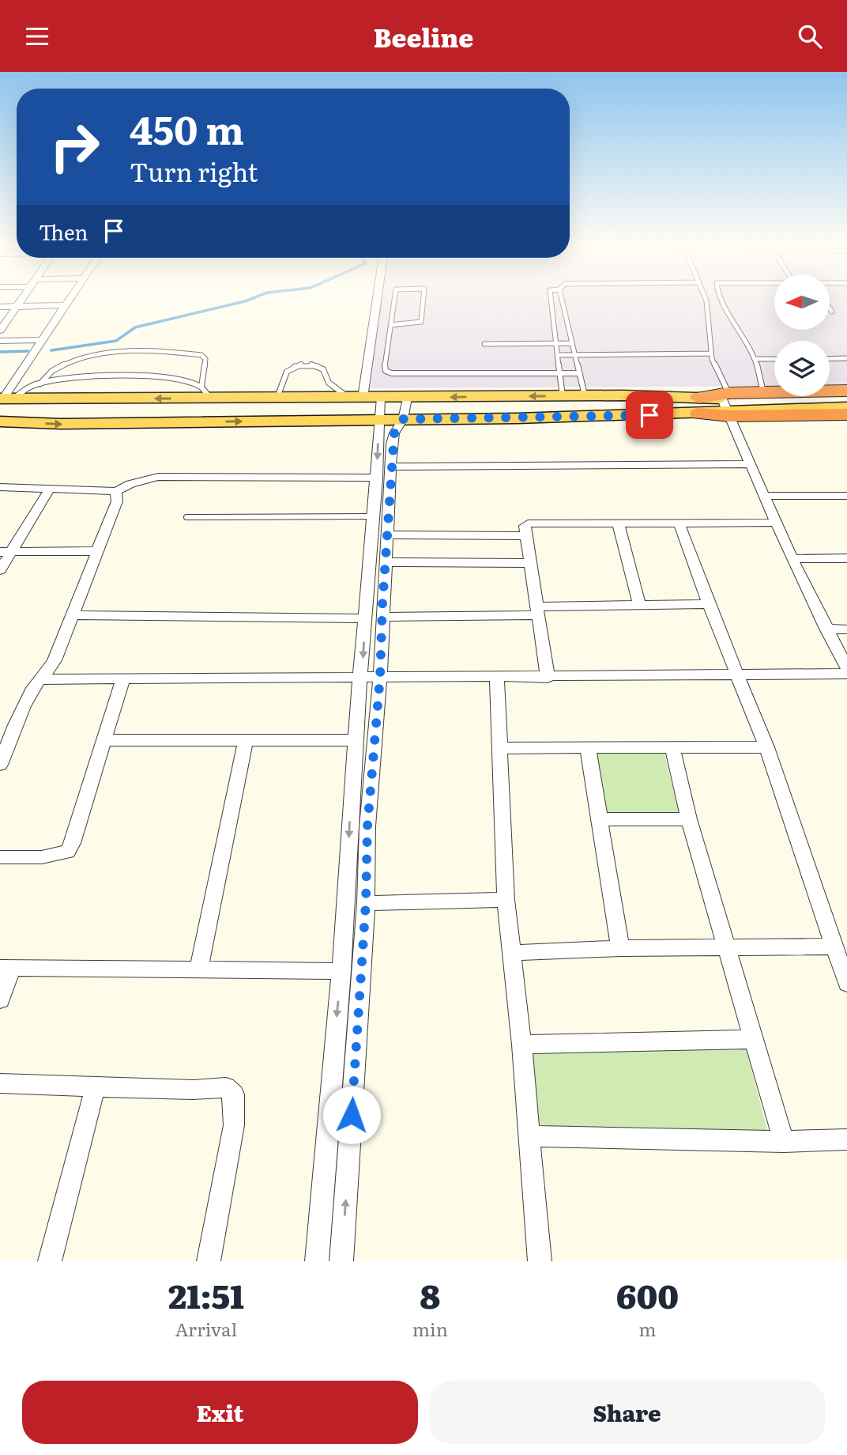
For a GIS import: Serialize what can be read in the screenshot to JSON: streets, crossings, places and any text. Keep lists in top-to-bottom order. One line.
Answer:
{"north":"left","page":{"header":"Beeline","turn":["450 m","Turn right"],"then":"Then","eta":["21:51","Arrival","8","min","600","m"],"buttons":["Exit","Share"]}}
